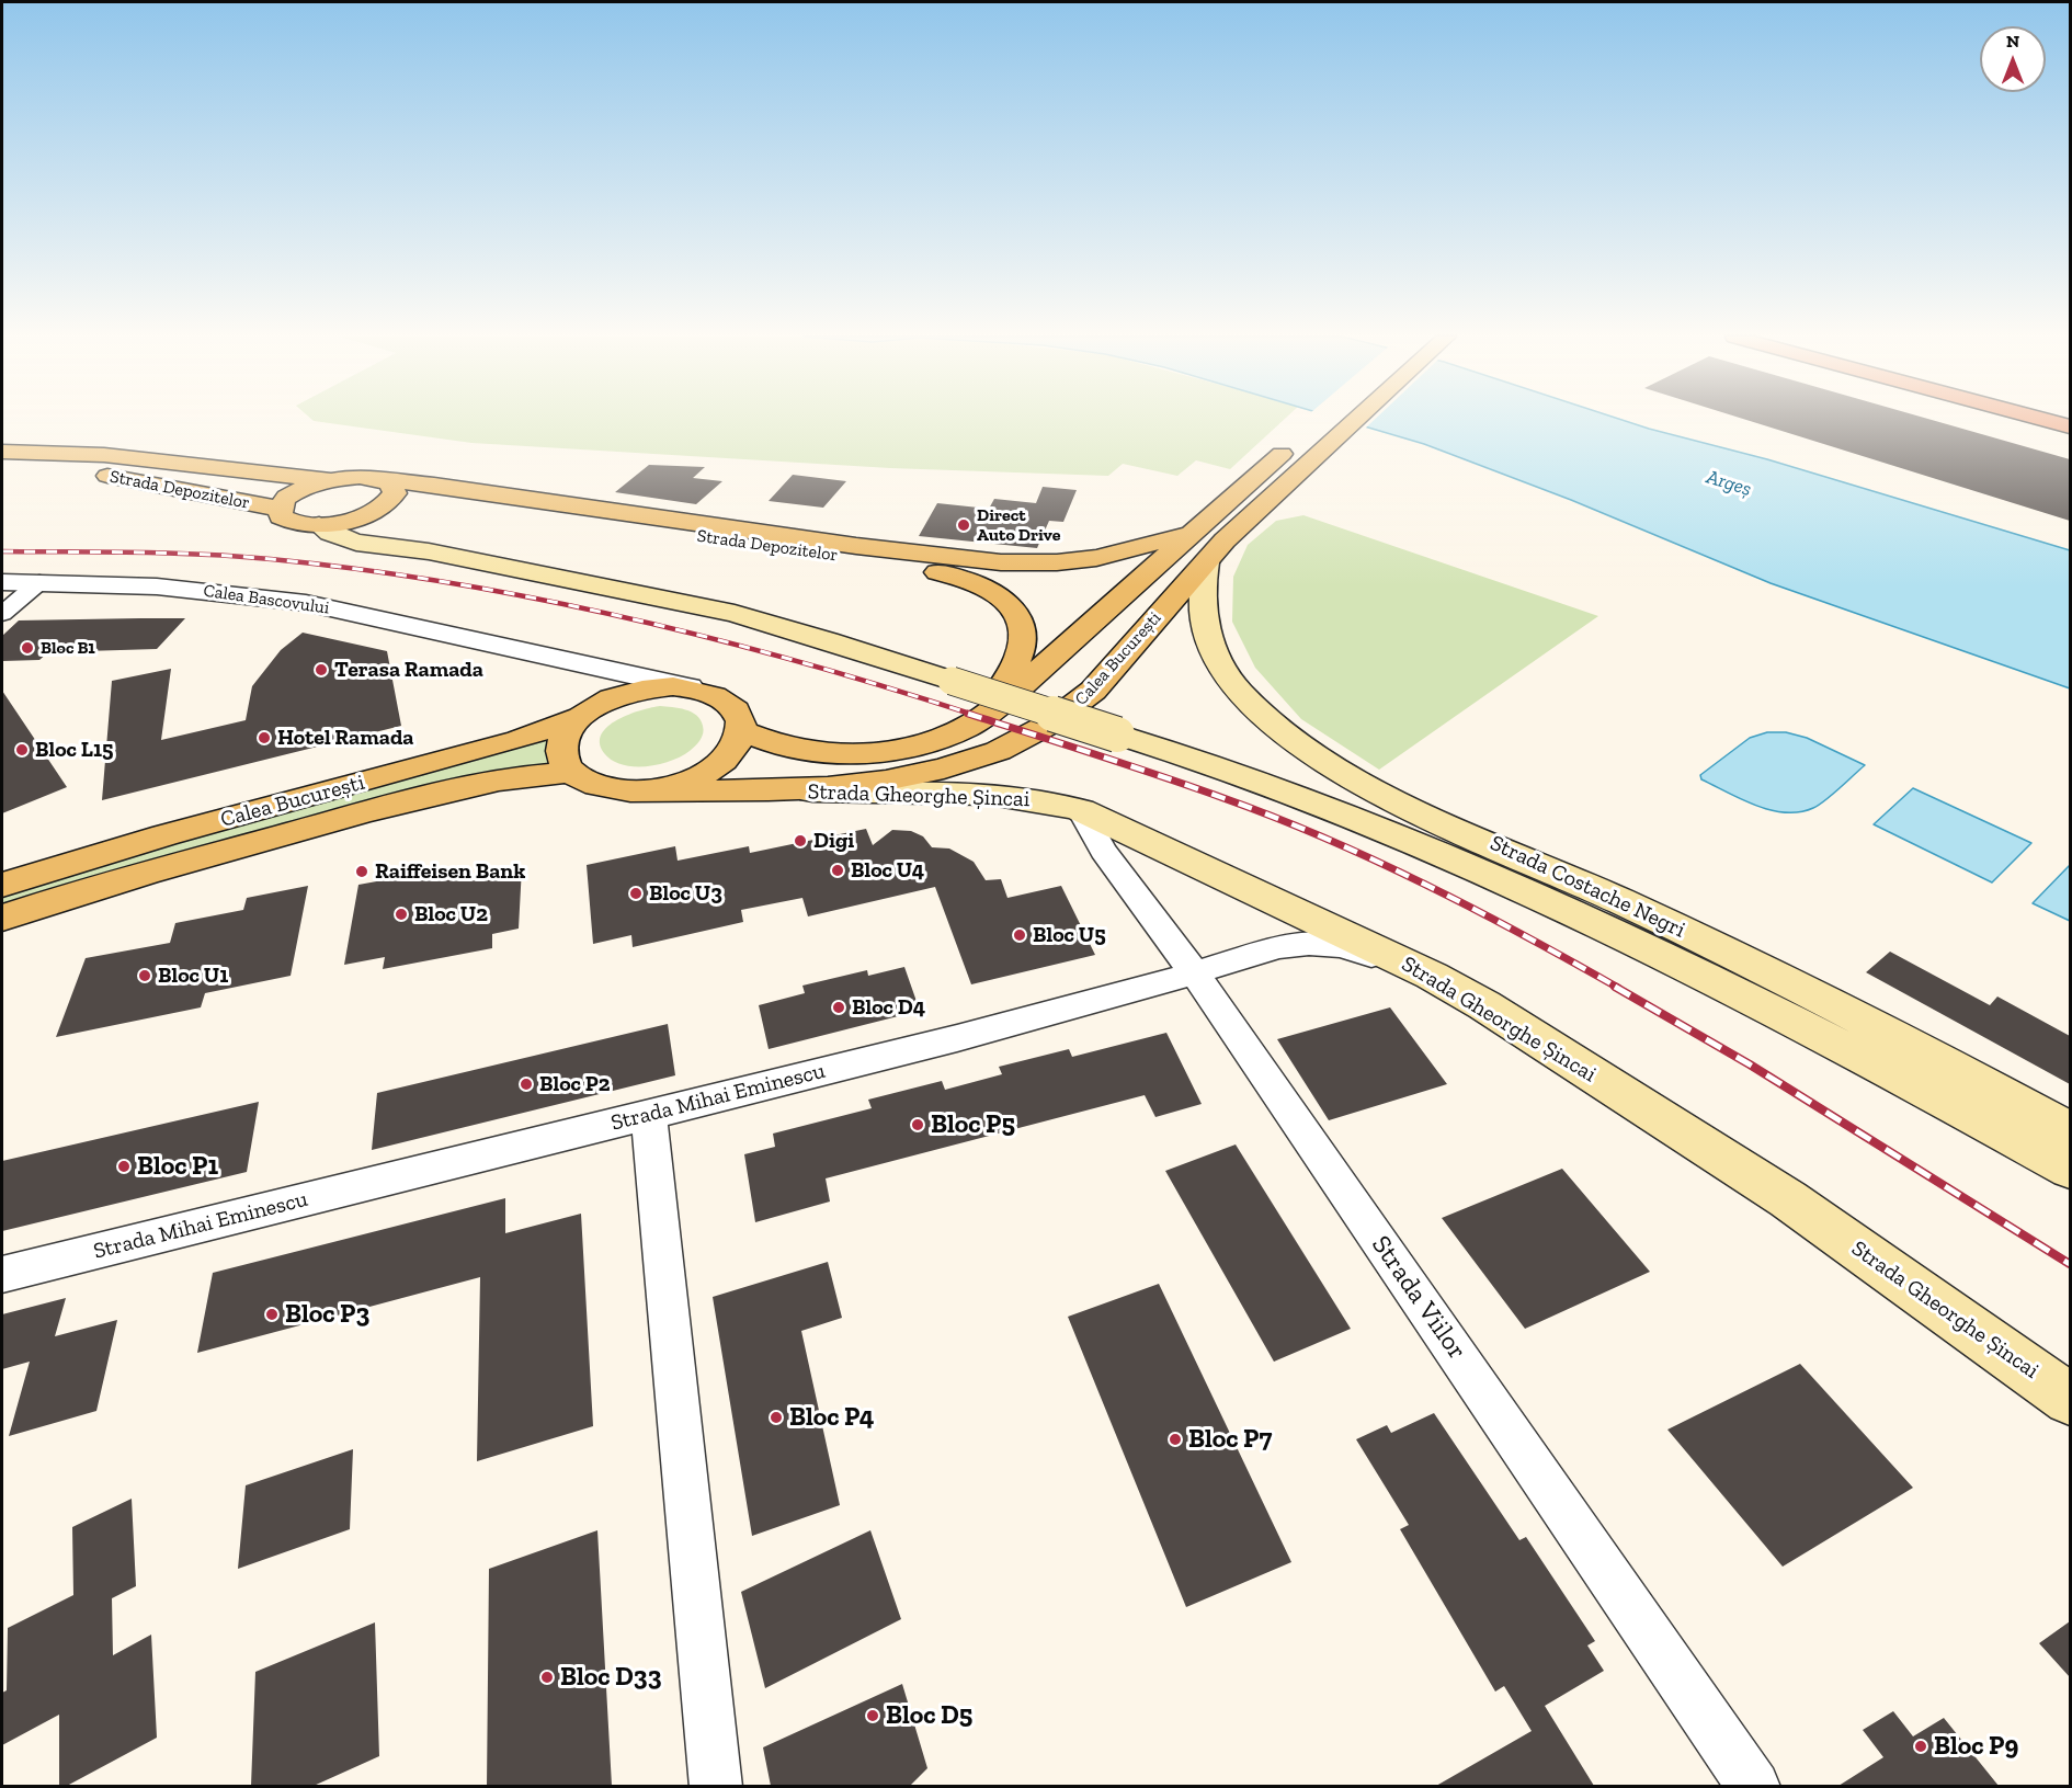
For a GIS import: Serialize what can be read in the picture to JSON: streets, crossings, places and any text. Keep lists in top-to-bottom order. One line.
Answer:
{"streets":{"main road":["Strada Depozitelor","Calea București","Strada Gheorghe Șincai","Strada Costache Negri"],"street":["Calea Bascovului","Strada Mihai Eminescu","Strada Viilor"]},"crossings":[["Strada Depozitelor","Calea București"],["Strada Depozitelor","Strada Costache Negri"],["Calea Bascovului","Calea București"],["Calea București","Strada Gheorghe Șincai"],["Calea București","Strada Costache Negri"],["Strada Gheorghe Șincai","Strada Mihai Eminescu"],["Strada Gheorghe Șincai","Strada Viilor"],["Strada Mihai Eminescu","Strada Viilor"]],"water":["Argeș"],"places":["Direct Auto Drive","Bloc B1","Terasa Ramada","Hotel Ramada","Bloc L15","Digi","Bloc U4","Raiffeisen Bank","Bloc U3","Bloc U2","Bloc U5","Bloc U1","Bloc D4","Bloc P2","Bloc P5","Bloc P1","Bloc P3","Bloc P4","Bloc P7","Bloc D33","Bloc D5","Bloc P9"],"north":"top"}
